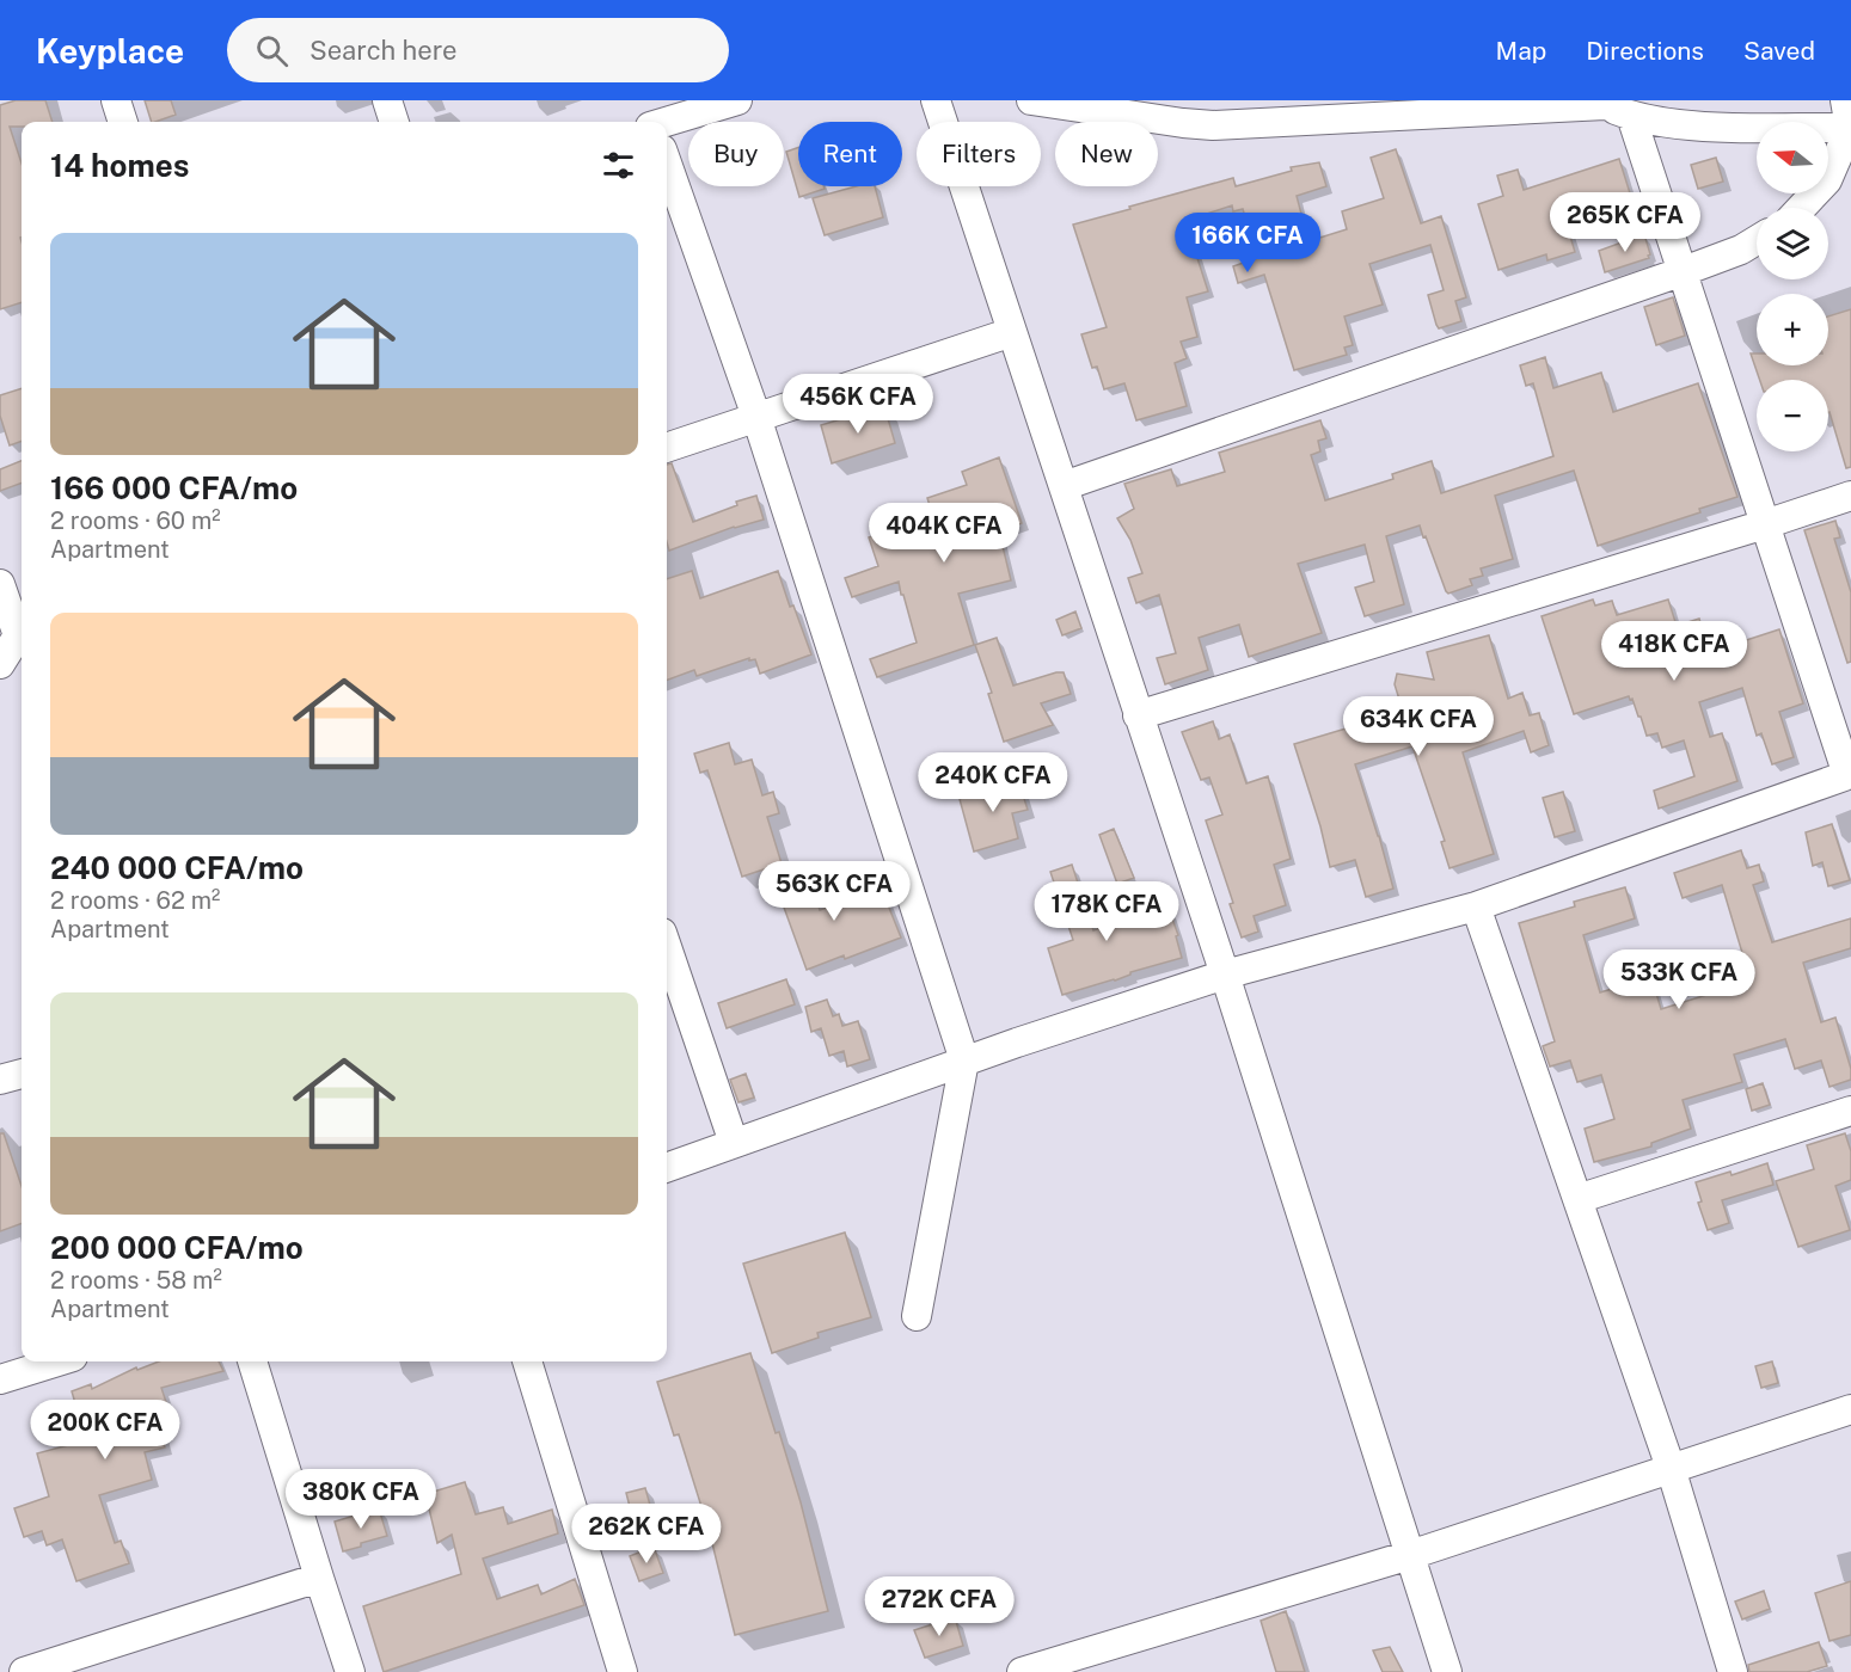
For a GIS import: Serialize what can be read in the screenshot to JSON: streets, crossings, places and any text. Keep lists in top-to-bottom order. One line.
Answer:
{"north":"left","page":{"header":"Keyplace","search":"Search here","nav":["Map","Directions","Saved"],"map_buttons":["+","−"],"chip":["Buy","Rent","Filters","New"],"heading":"14 homes","price":["265K CFA","166K CFA","456K CFA","404K CFA","418K CFA","634K CFA","240K CFA","563K CFA","178K CFA","533K CFA","200K CFA","380K CFA","262K CFA","272K CFA"],"list":[{"name":"166 000 CFA/mo","note":"2 rooms · 60 m² · Apartment"},{"name":"240 000 CFA/mo","note":"2 rooms · 62 m² · Apartment"},{"name":"200 000 CFA/mo","note":"2 rooms · 58 m² · Apartment"}]}}
